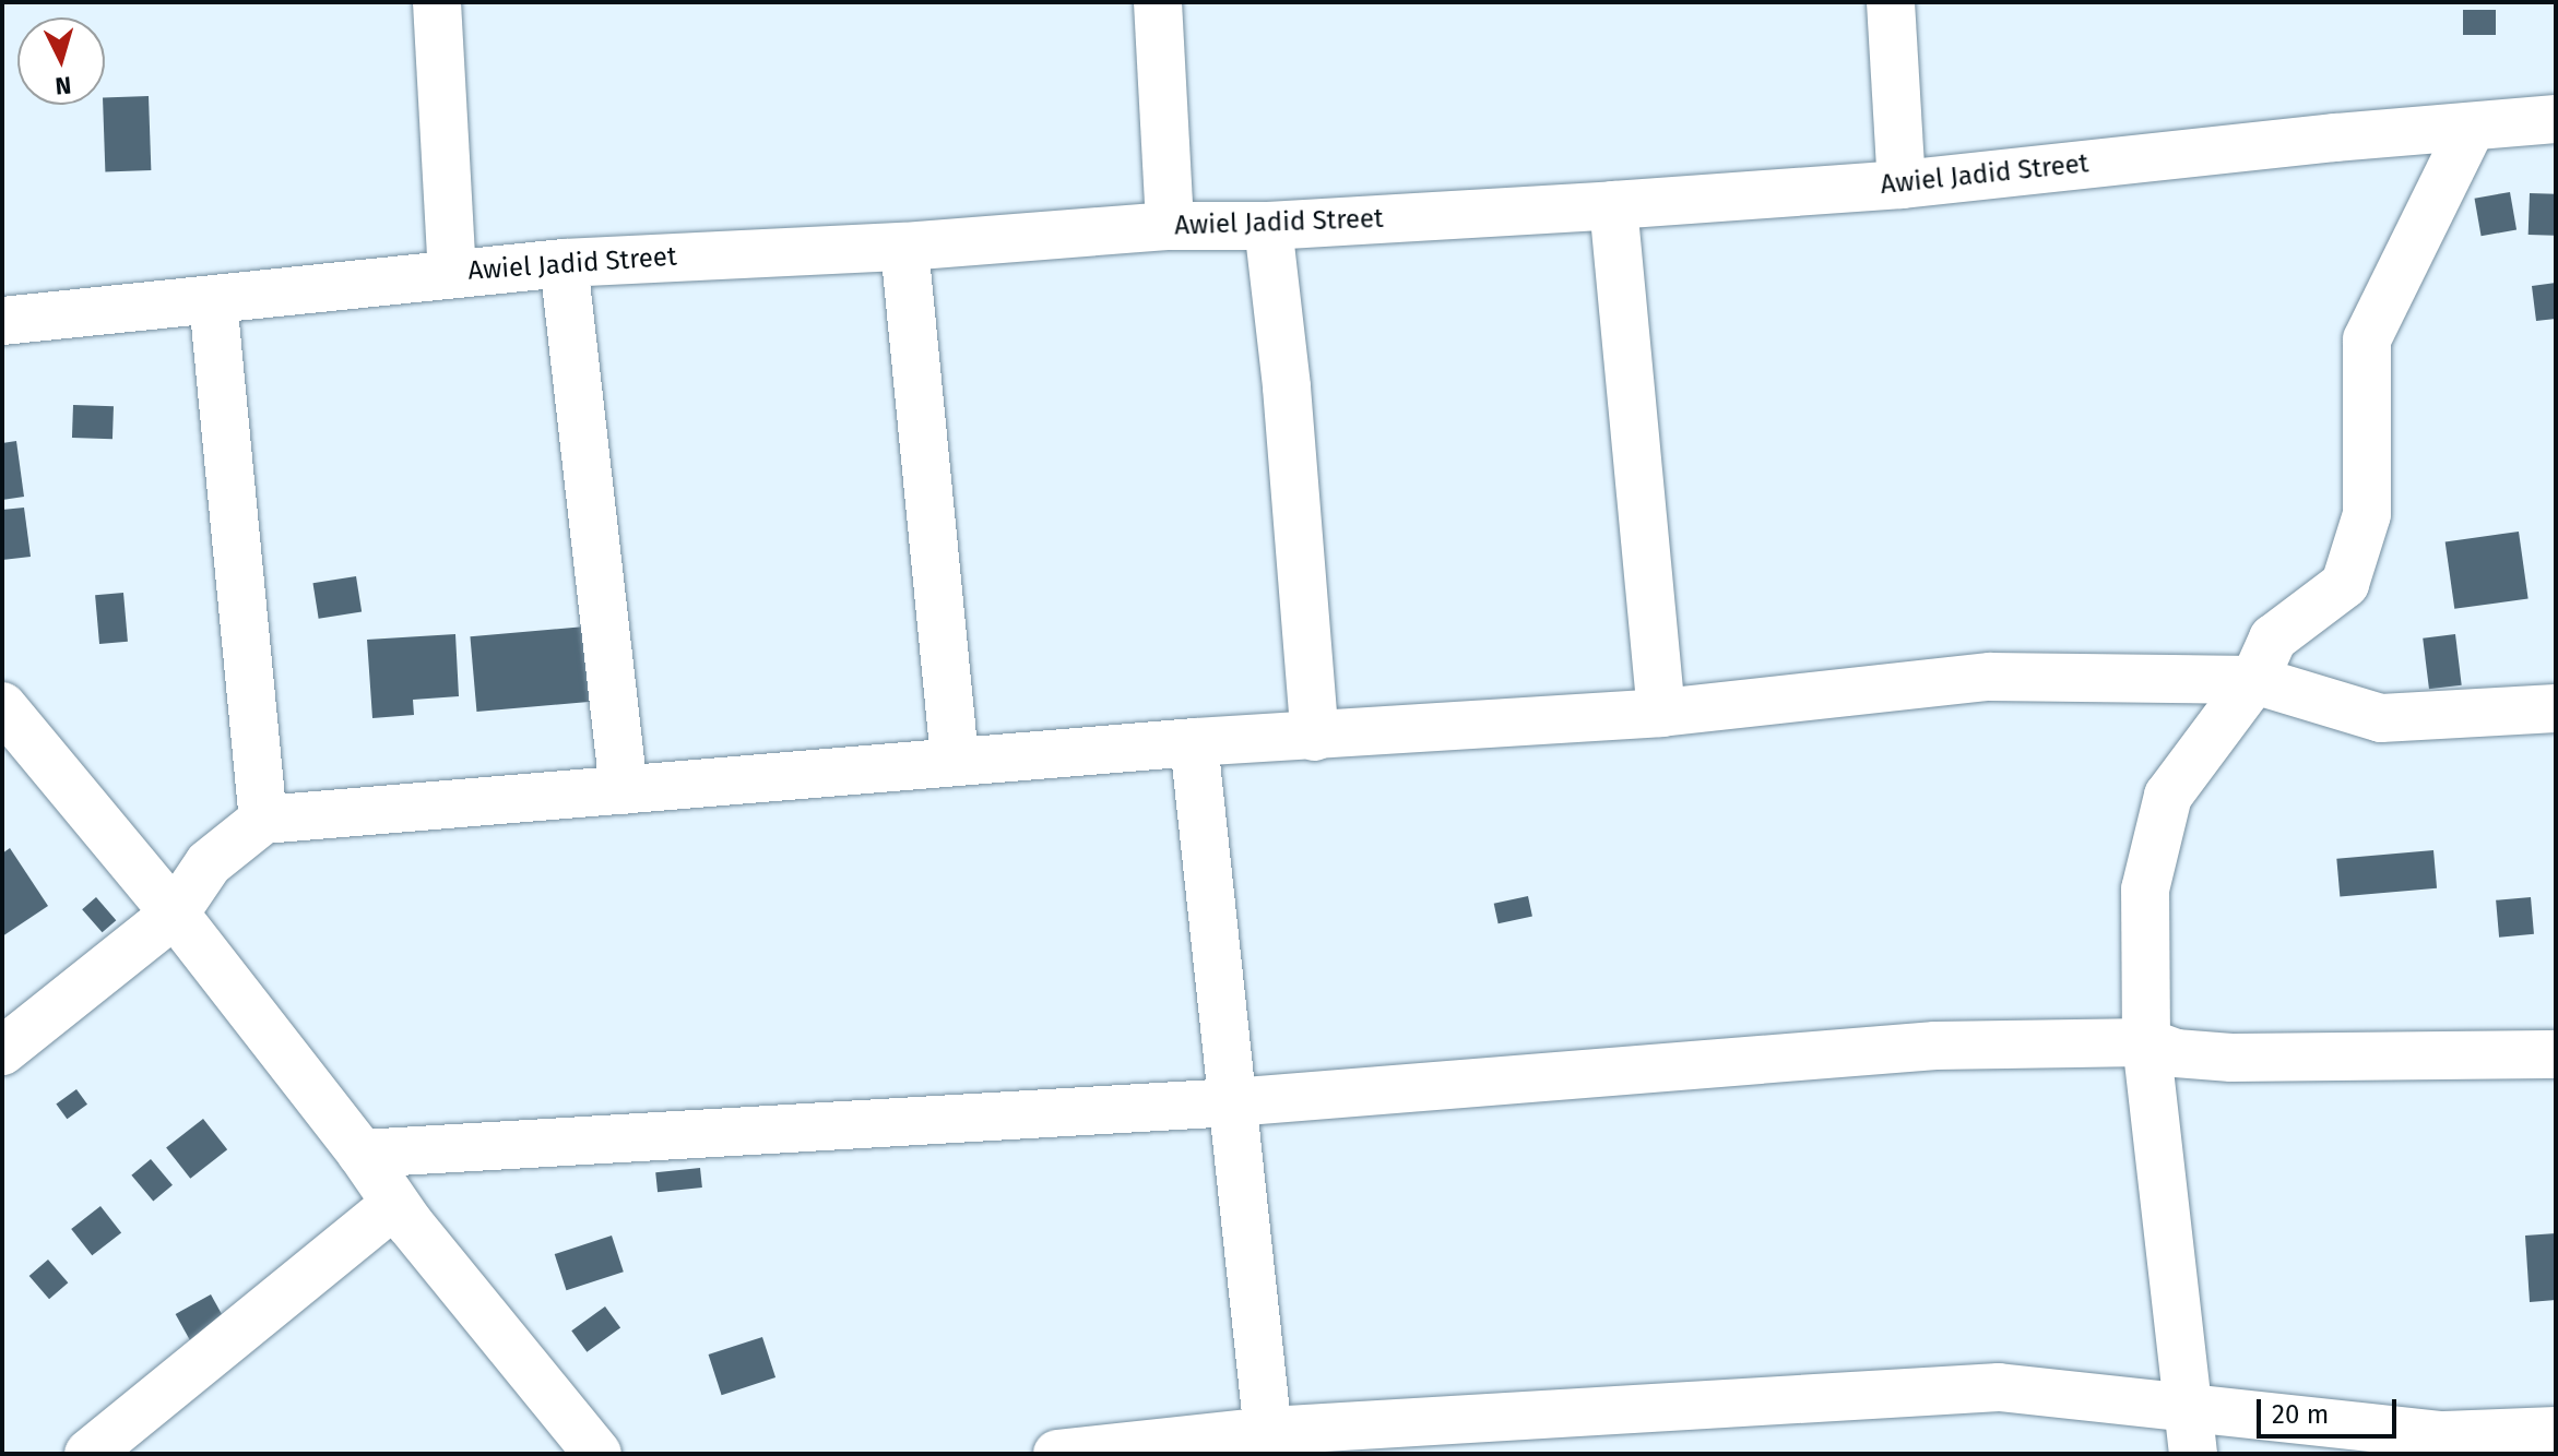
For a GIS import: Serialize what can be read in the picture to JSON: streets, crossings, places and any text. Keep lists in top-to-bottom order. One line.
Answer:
{"streets":{"street":["Awiel Jadid Street"]},"scale_bar":"20 m","north":"bottom"}
